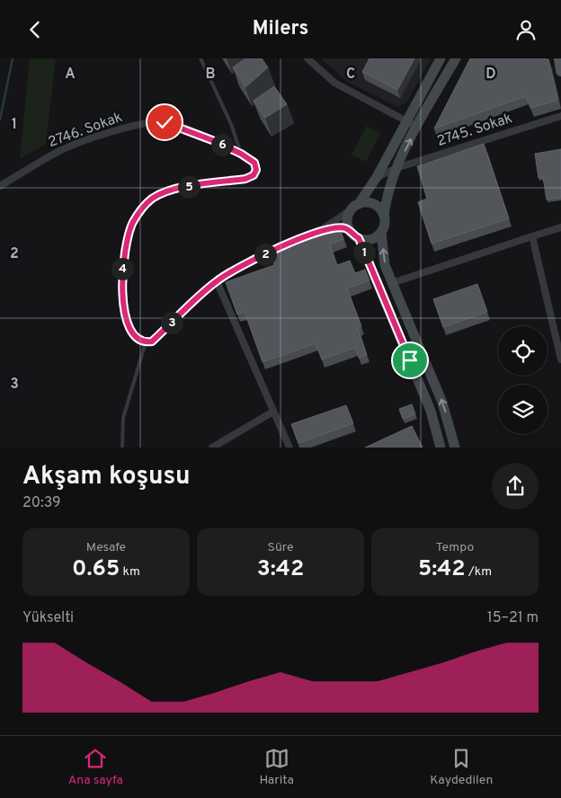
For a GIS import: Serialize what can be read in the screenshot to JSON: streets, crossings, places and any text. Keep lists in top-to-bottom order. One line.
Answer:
{"streets":{"street":["2746. Sokak","2745. Sokak"]},"page":{"header":"Milers","pins":["6","5","1","2","4","3"],"heading":["Akşam koşusu","20:39"],"stats":[["Mesafe","0.65 km"],["Süre","3:42"],["Tempo","5:42 /km"]],"chart":["Yükselti","15–21 m"],"tabs":["Ana sayfa","Harita","Kaydedilen"]},"grid":{"columns":["A","B","C","D"],"rows":["1","2","3"]}}
